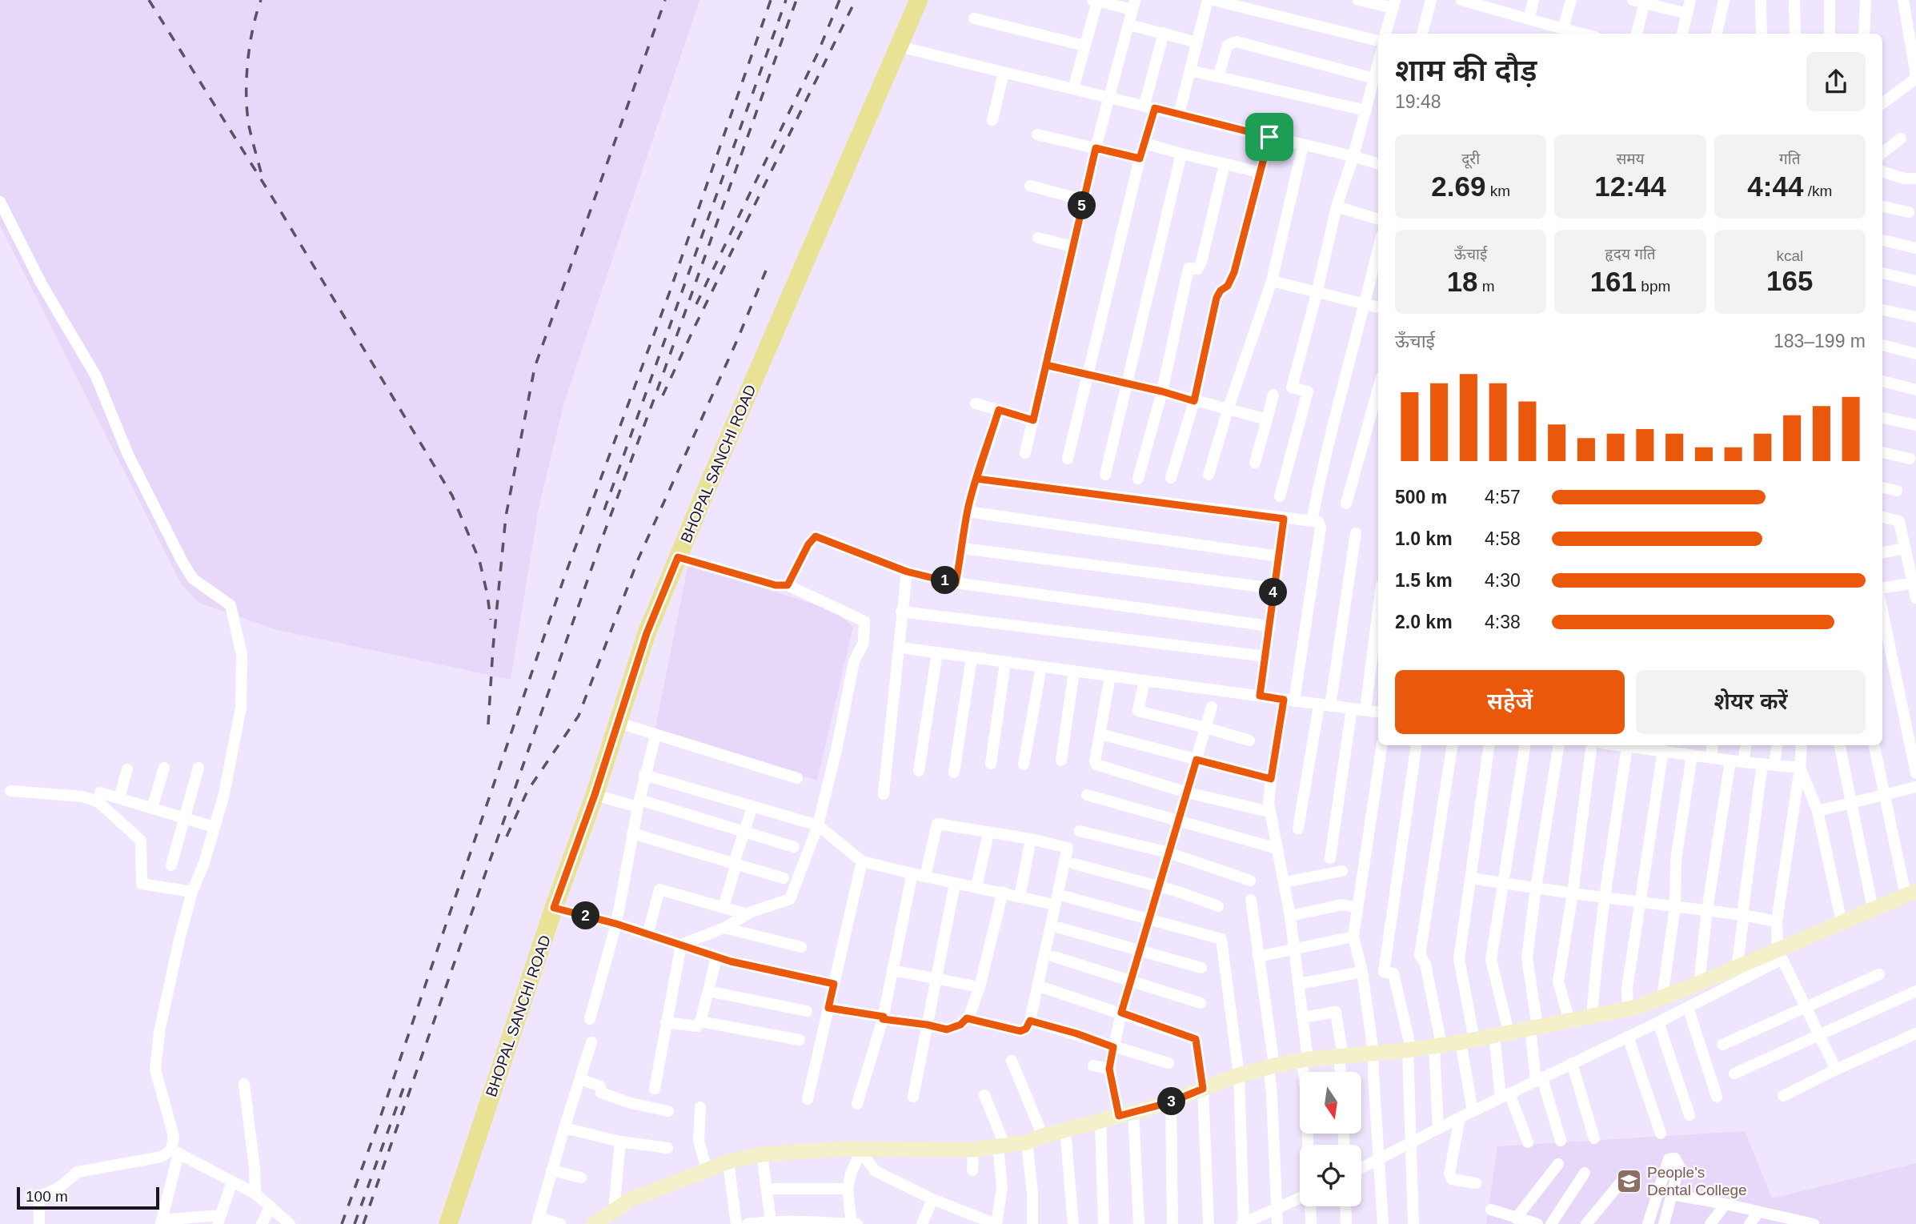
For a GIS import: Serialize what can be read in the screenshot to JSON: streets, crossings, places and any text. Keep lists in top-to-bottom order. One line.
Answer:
{"streets":{"main road":["BHOPAL SANCHI ROAD"]},"places":{"school or university":["People's Dental College"]},"scale_bar":"100 m","north":"bottom","page":{"heading":["शाम की दौड़","19:48"],"stats":[["दूरी","2.69 km"],["समय","12:44"],["गति","4:44 /km"],["ऊँचाई","18 m"],["हृदय गति","161 bpm"],["kcal","165"]],"pins":["5","1","4","2","3"],"chart":["ऊँचाई","183–199 m"],"list":[{"name":"500 m","note":"4:57"},{"name":"1.0 km","note":"4:58"},{"name":"1.5 km","note":"4:30"},{"name":"2.0 km","note":"4:38"}],"buttons":["सहेजें","शेयर करें"],"scale":"100 m"}}
